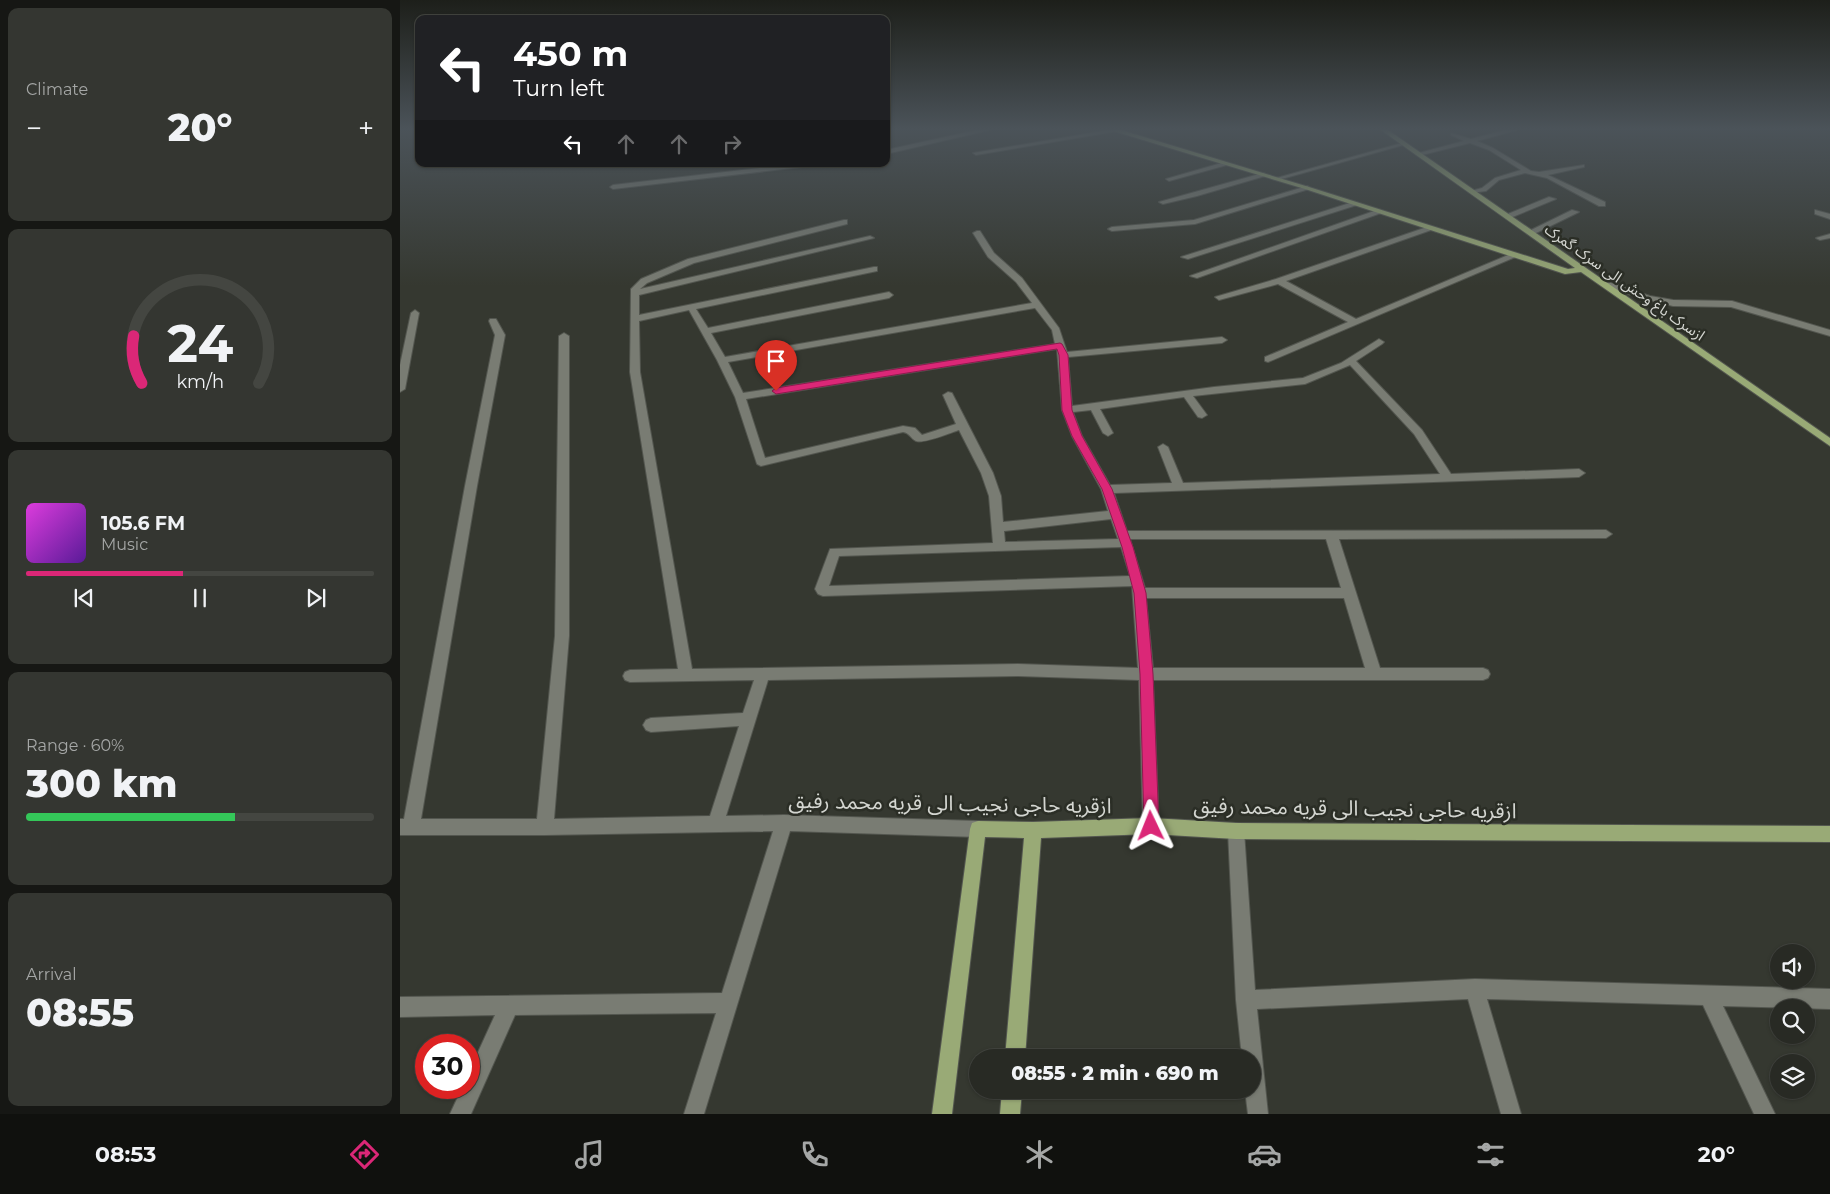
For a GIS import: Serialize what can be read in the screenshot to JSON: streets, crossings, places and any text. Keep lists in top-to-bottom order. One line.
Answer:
{"streets":{"main road":["ازسرک باغ وحش الی سرک گمرک","ازقریه حاجی نجیب الی قریه محمد رفیق"]},"page":{"tile":["Climate",["Range · 60%","300 km"],["Arrival","08:55"]],"turn":["450 m","Turn left"],"heat":["−","20°","+"],"song":["105.6 FM","Music"],"limit":"30","trip":"08:55 · 2 min · 690 m","tabs":["08:53","20°"],"gauge":["24","km/h"]}}
